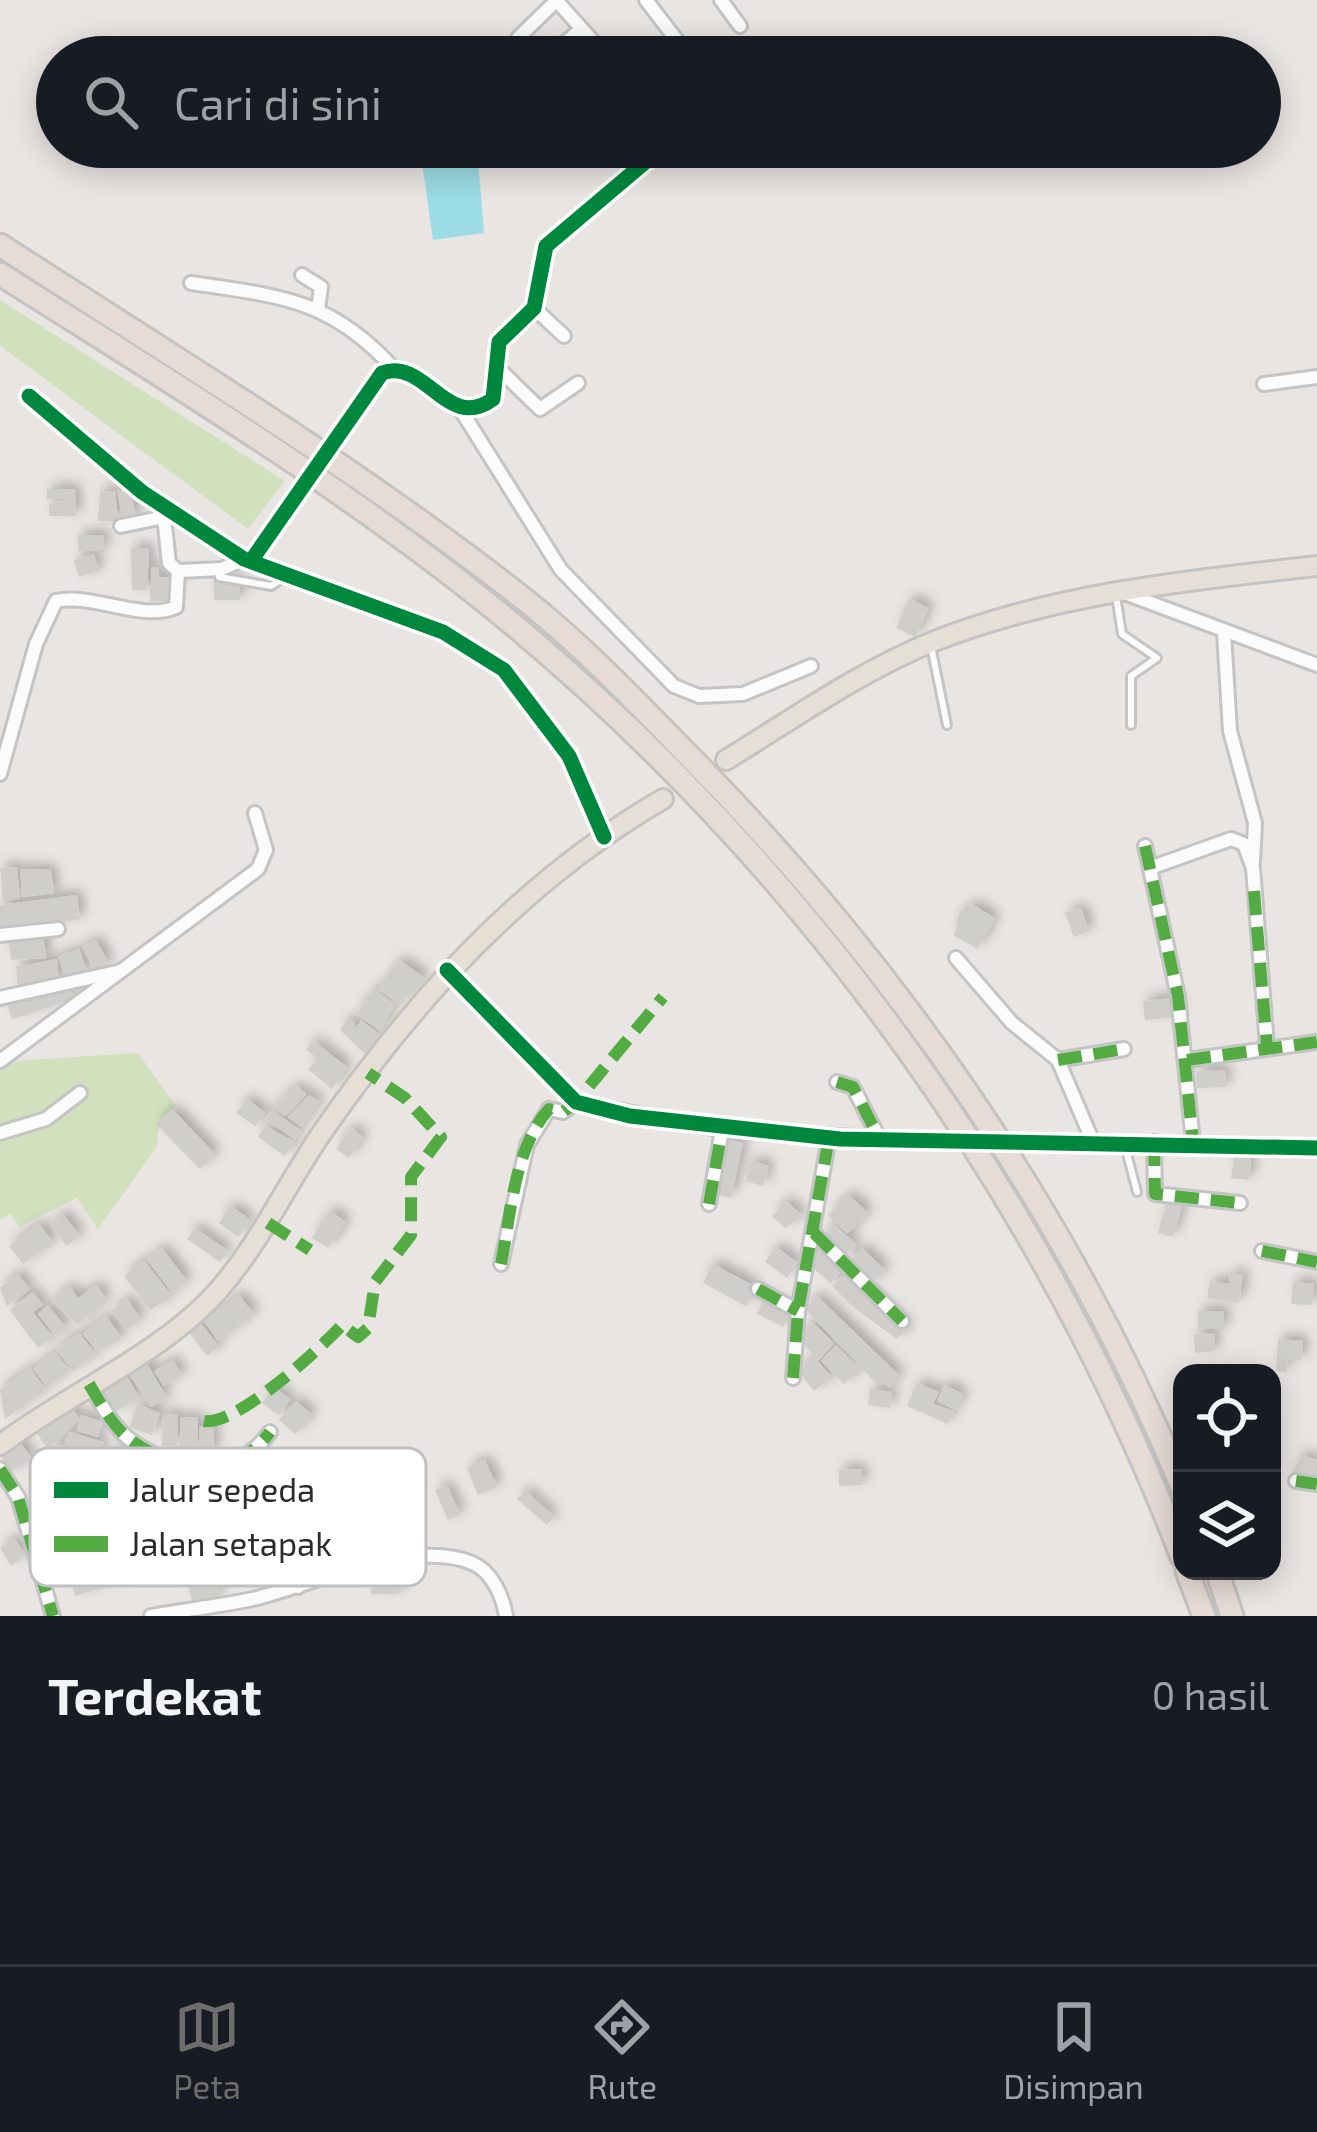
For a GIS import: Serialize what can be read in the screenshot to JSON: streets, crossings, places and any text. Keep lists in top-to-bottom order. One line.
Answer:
{"legend":["Jalur sepeda","Jalan setapak"],"page":{"search":"Cari di sini","heading":["Terdekat","0 hasil"],"nav":["Peta","Rute","Disimpan"]}}
